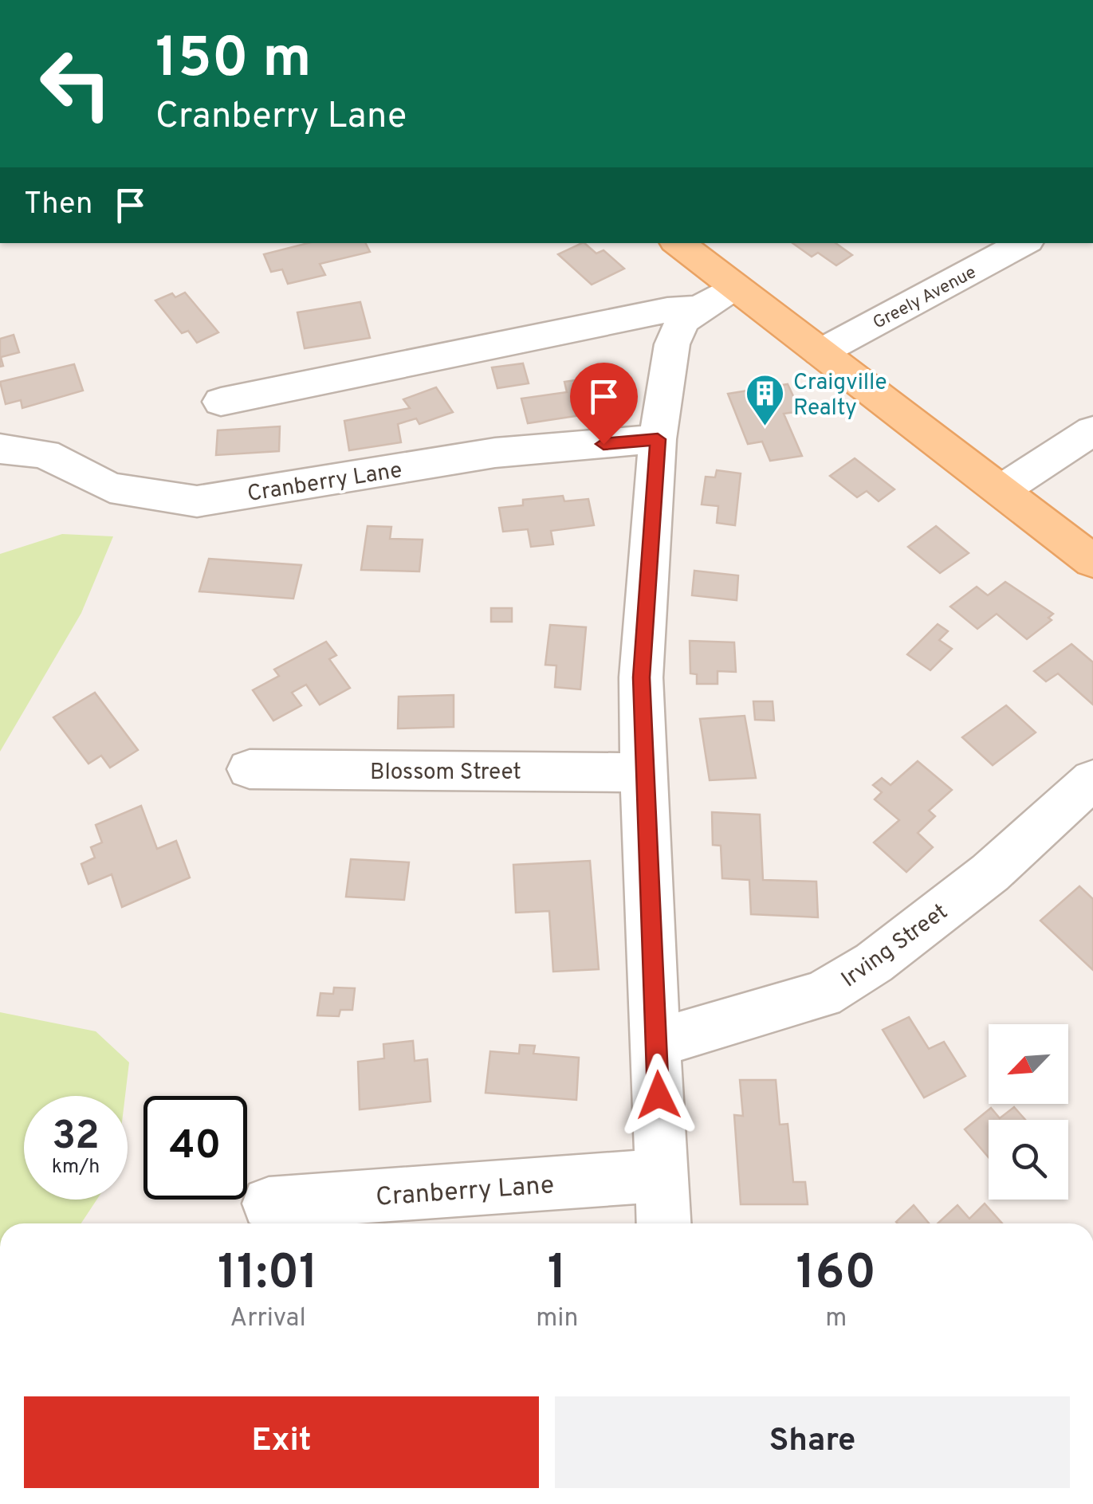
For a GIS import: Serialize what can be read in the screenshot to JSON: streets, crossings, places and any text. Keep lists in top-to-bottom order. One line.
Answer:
{"streets":{"street":["Greely Avenue","Cranberry Lane","Blossom Street","Irving Street"]},"places":{"building":["Craigville Realty"]},"north":"bottom left","page":{"turn":["150 m","Cranberry Lane"],"then":"Then","speed":"32 km/h","limit":"40","eta":["11:01","Arrival","1","min","160","m"],"buttons":["Exit","Share"]}}
